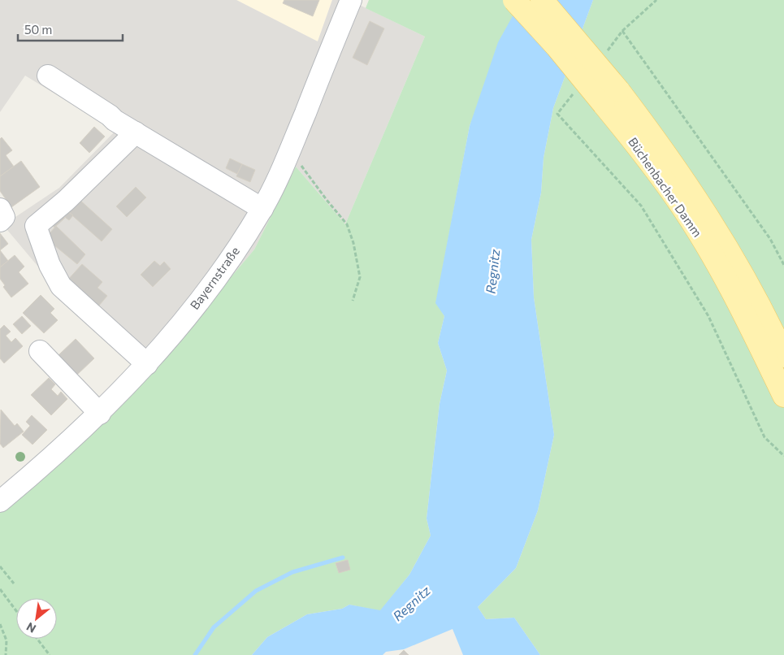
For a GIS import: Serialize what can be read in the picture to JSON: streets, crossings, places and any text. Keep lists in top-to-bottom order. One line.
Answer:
{"streets":{"main road":["Büchenbacher Damm"],"street":["Bayernstraße"]},"water":["Regnitz"],"scale_bar":"50 m","north":"bottom left"}
